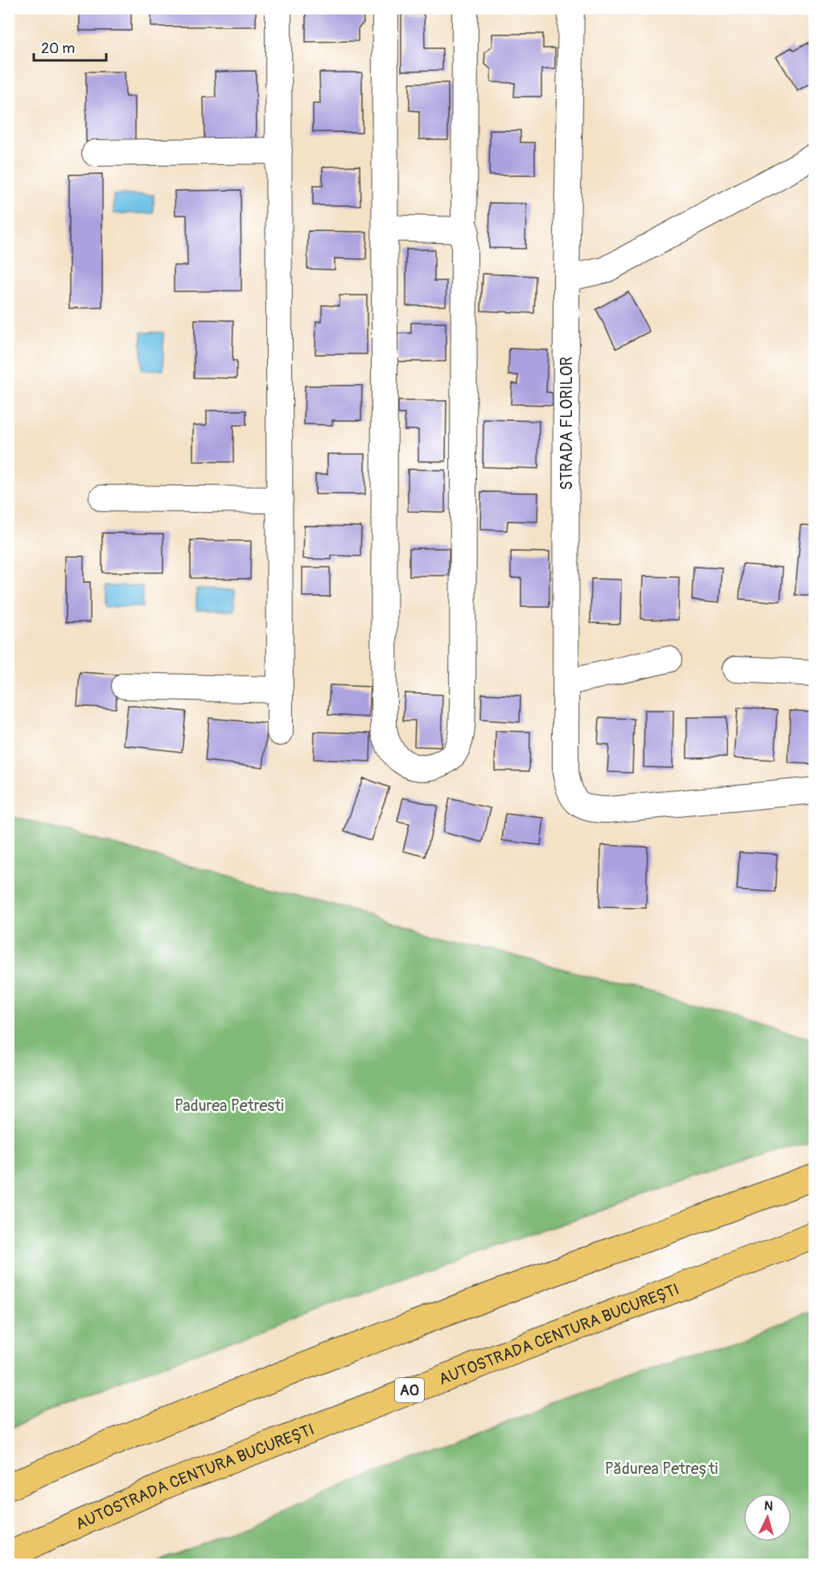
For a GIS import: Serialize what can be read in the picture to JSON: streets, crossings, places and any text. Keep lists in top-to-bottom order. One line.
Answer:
{"streets":{"highway":["AUTOSTRADA CENTURA BUCUREȘTI","A0"],"street":["STRADA FLORILOR"]},"parks":["Padurea Petresti","Pădurea Petrești"],"scale_bar":"20 m","north":"top"}
